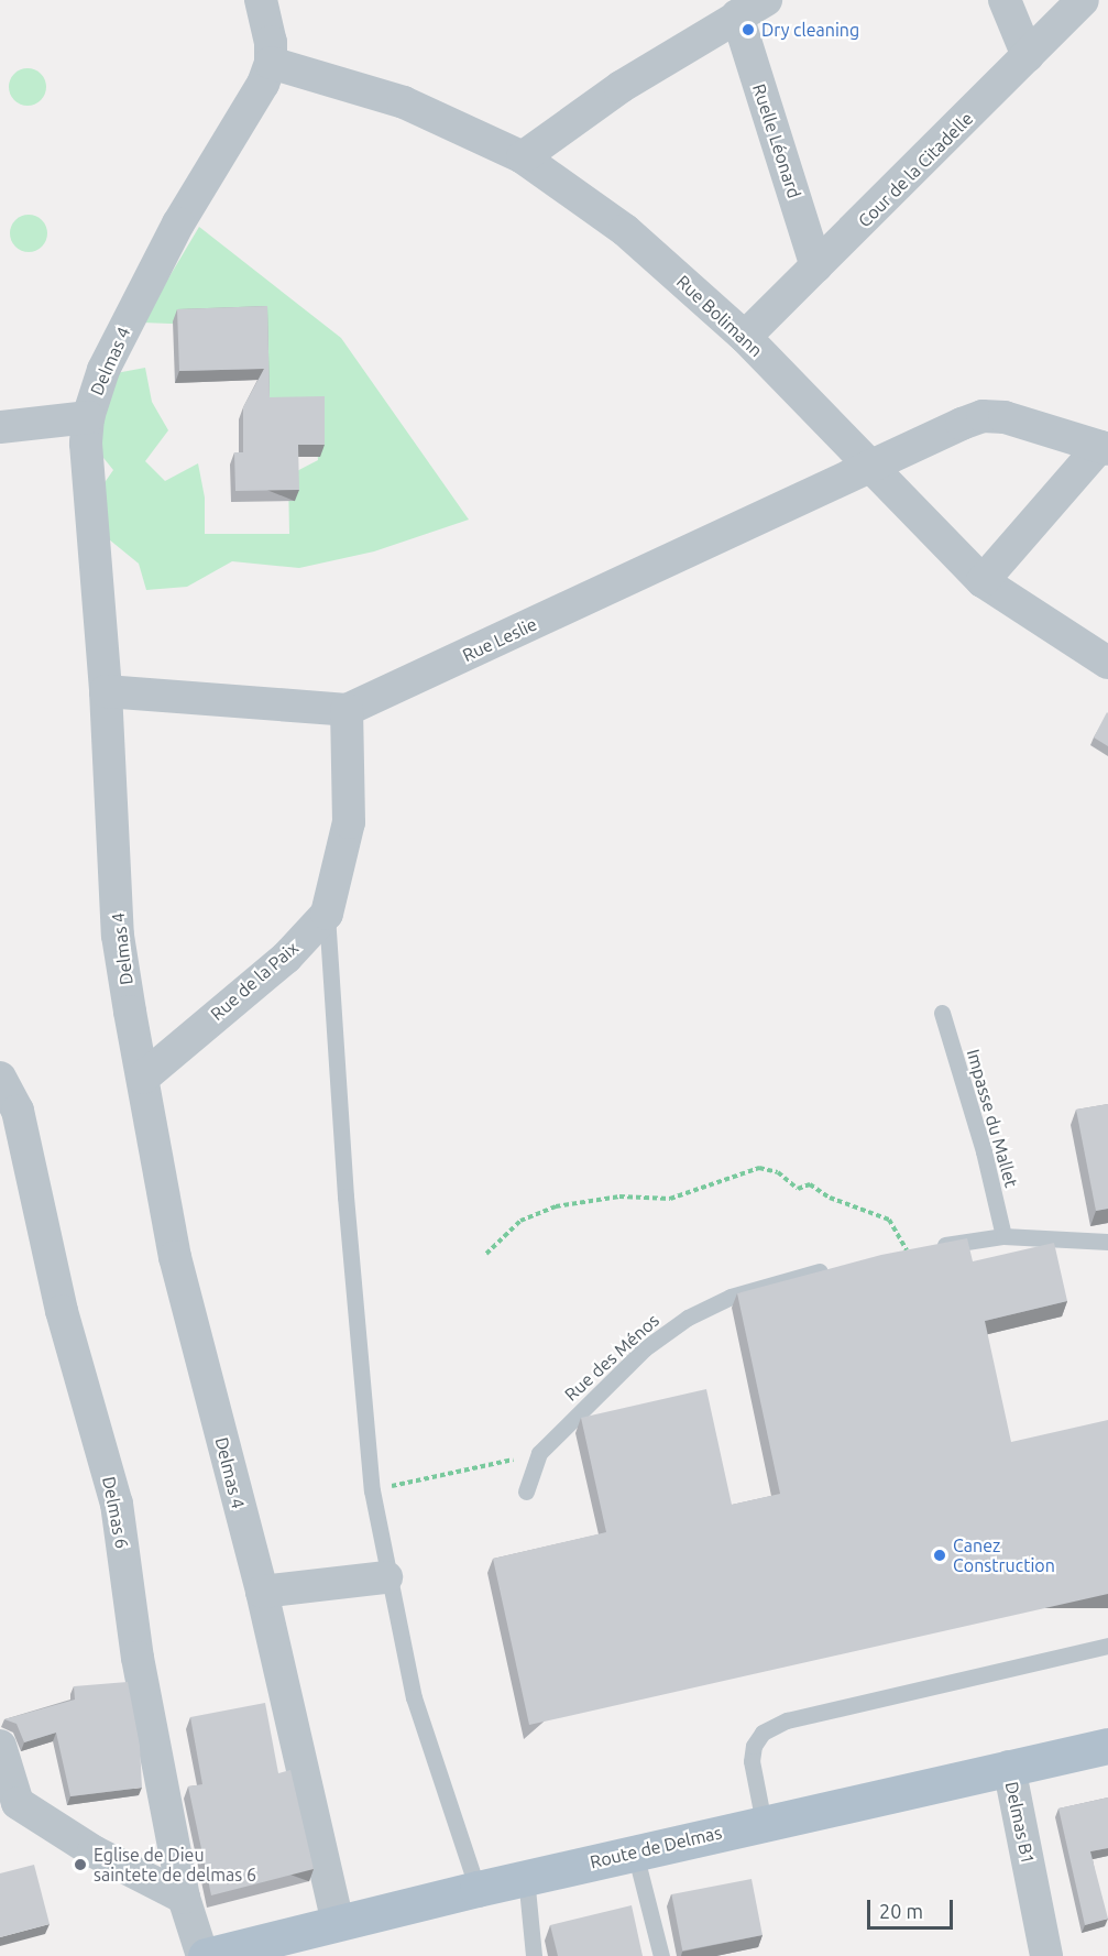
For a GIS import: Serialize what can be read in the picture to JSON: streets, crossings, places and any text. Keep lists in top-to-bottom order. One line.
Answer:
{"streets":{"main road":["Route de Delmas"],"street":["Ruelle Léonard","Cour de la Citadelle","Rue Bolimann","Delmas 4","Rue Leslie","Rue de la Paix","Delmas 6","Delmas B1"],"lane":["Impasse du Mallet","Rue des Ménos"]},"crossings":[["Ruelle Léonard","Cour de la Citadelle"],["Cour de la Citadelle","Rue Bolimann"],["Rue Bolimann","Delmas 4"],["Rue Bolimann","Rue Leslie"],["Delmas 4","Rue Leslie"],["Delmas 4","Rue de la Paix"],["Delmas 4","Route de Delmas"],["Rue Leslie","Rue de la Paix"],["Delmas 6","Route de Delmas"],["Delmas B1","Route de Delmas"]],"places":["Dry cleaning","Canez Construction","Eglise de Dieu saintete de delmas 6"],"scale_bar":"20 m"}
